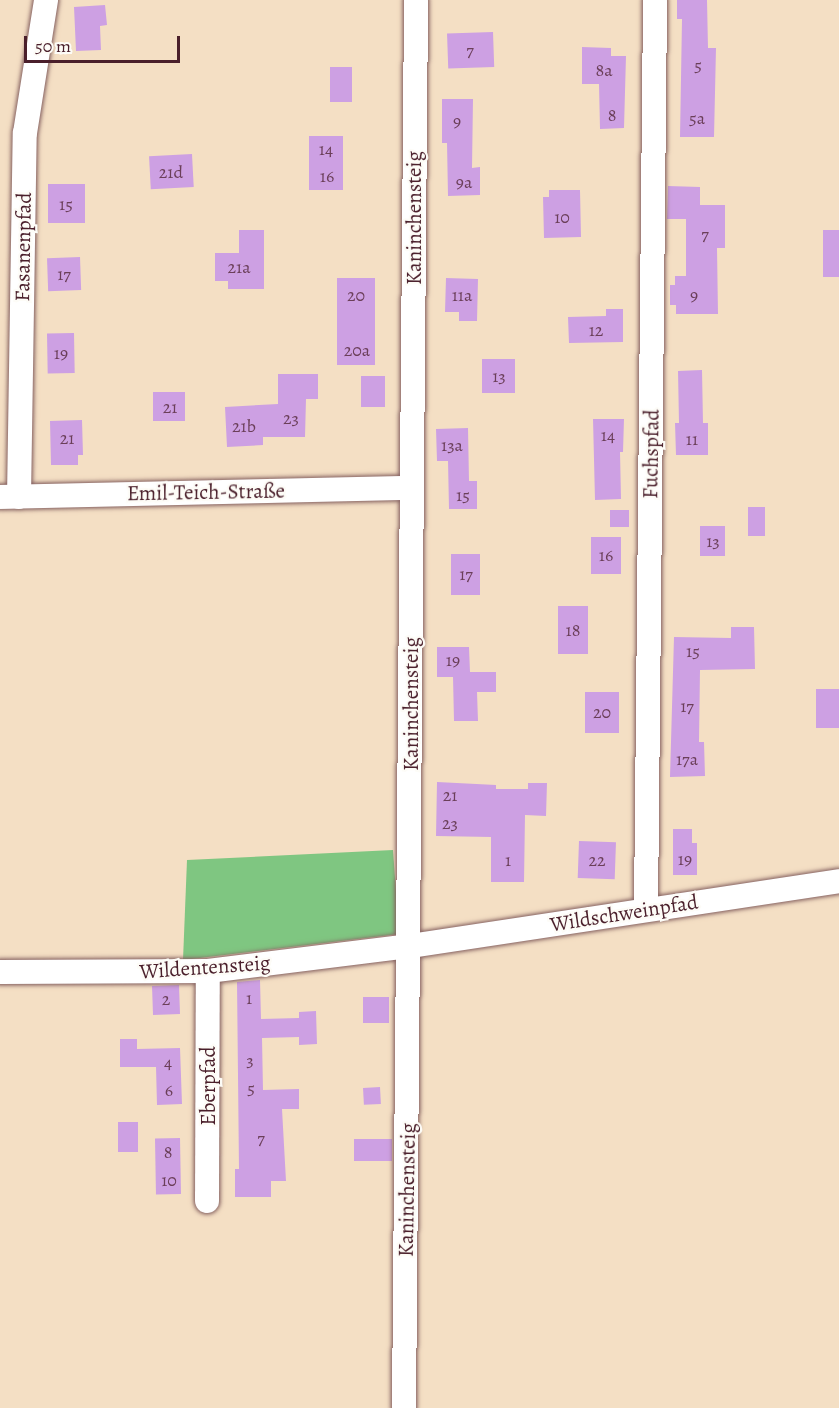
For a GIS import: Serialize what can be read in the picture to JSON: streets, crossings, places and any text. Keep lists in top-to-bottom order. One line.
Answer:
{"streets":{"street":["Kaninchensteig","Fasanenpfad","Fuchspfad","Emil-Teich-Straße","Wildschweinpfad","Wildentensteig","Eberpfad"]},"crossings":[["Kaninchensteig","Emil-Teich-Straße"],["Kaninchensteig","Wildschweinpfad"],["Kaninchensteig","Wildentensteig"],["Fasanenpfad","Emil-Teich-Straße"],["Fuchspfad","Wildschweinpfad"],["Wildschweinpfad","Wildentensteig"],["Wildentensteig","Eberpfad"]],"house_numbers":["7","5","8a","8","5a","9","14","21d","16","9a","15","10","7","21a","17","20","11a","9","12","20a","19","13","21","23","21b","14","21","11","13a","15","13","16","17","18","15","19","17","20","17a","21","23","19","1","22","1","2","3","4","5","6","7","8","10"],"scale_bar":"50 m"}
